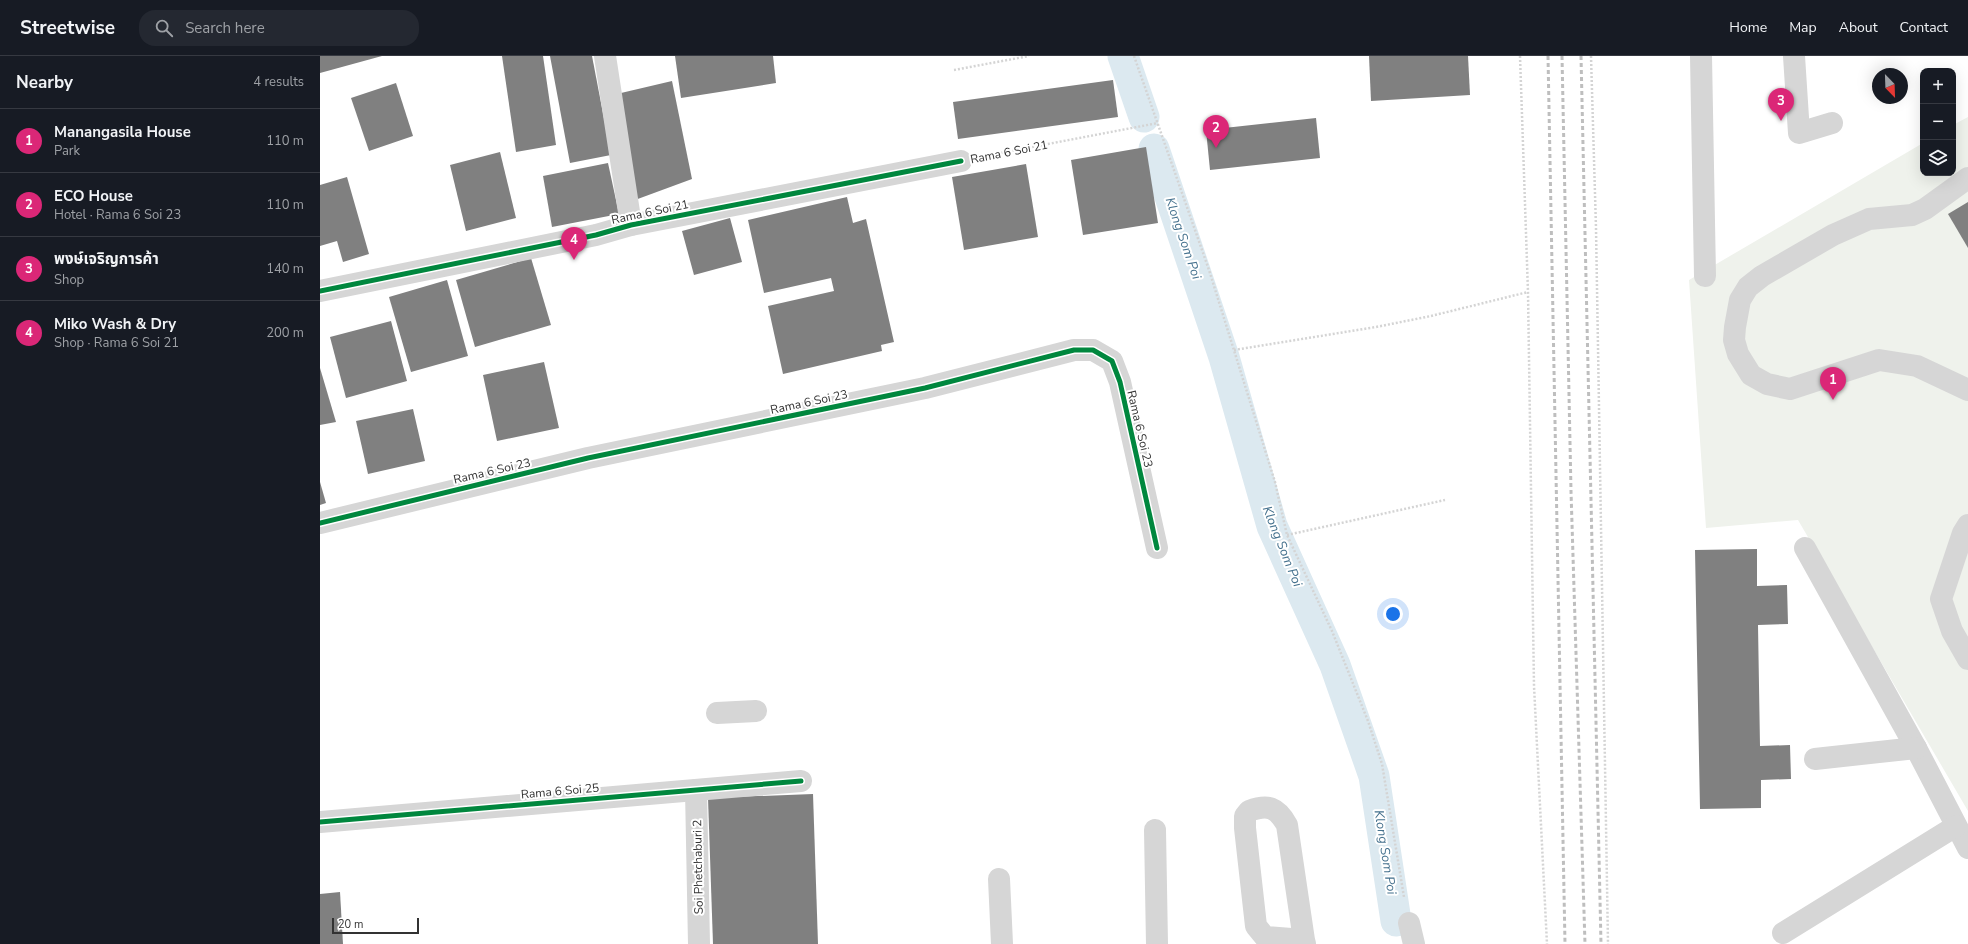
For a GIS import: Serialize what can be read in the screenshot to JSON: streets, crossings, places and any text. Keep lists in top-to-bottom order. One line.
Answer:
{"streets":{"street":["Rama 6 Soi 21","Rama 6 Soi 23","Rama 6 Soi 25","Soi Phetchaburi 2"]},"crossings":[["Rama 6 Soi 25","Soi Phetchaburi 2"]],"water":["Klong Som Poi"],"scale_bar":"20 m","north":"bottom right","page":{"header":"Streetwise","search":"Search here","nav":["Home","Map","About","Contact"],"heading":["Nearby","4 results"],"map_buttons":["+","−"],"pins":["3","2","4","1"],"list":[{"mark":"1","name":"Manangasila House","note":"Park","value":"110 m"},{"mark":"2","name":"ECO House","note":"Hotel · Rama 6 Soi 23","value":"110 m"},{"mark":"3","name":"พงษ์เจริญการค้า","note":"Shop","value":"140 m"},{"mark":"4","name":"Miko Wash & Dry","note":"Shop · Rama 6 Soi 21","value":"200 m"}],"scale":"20 m"}}
